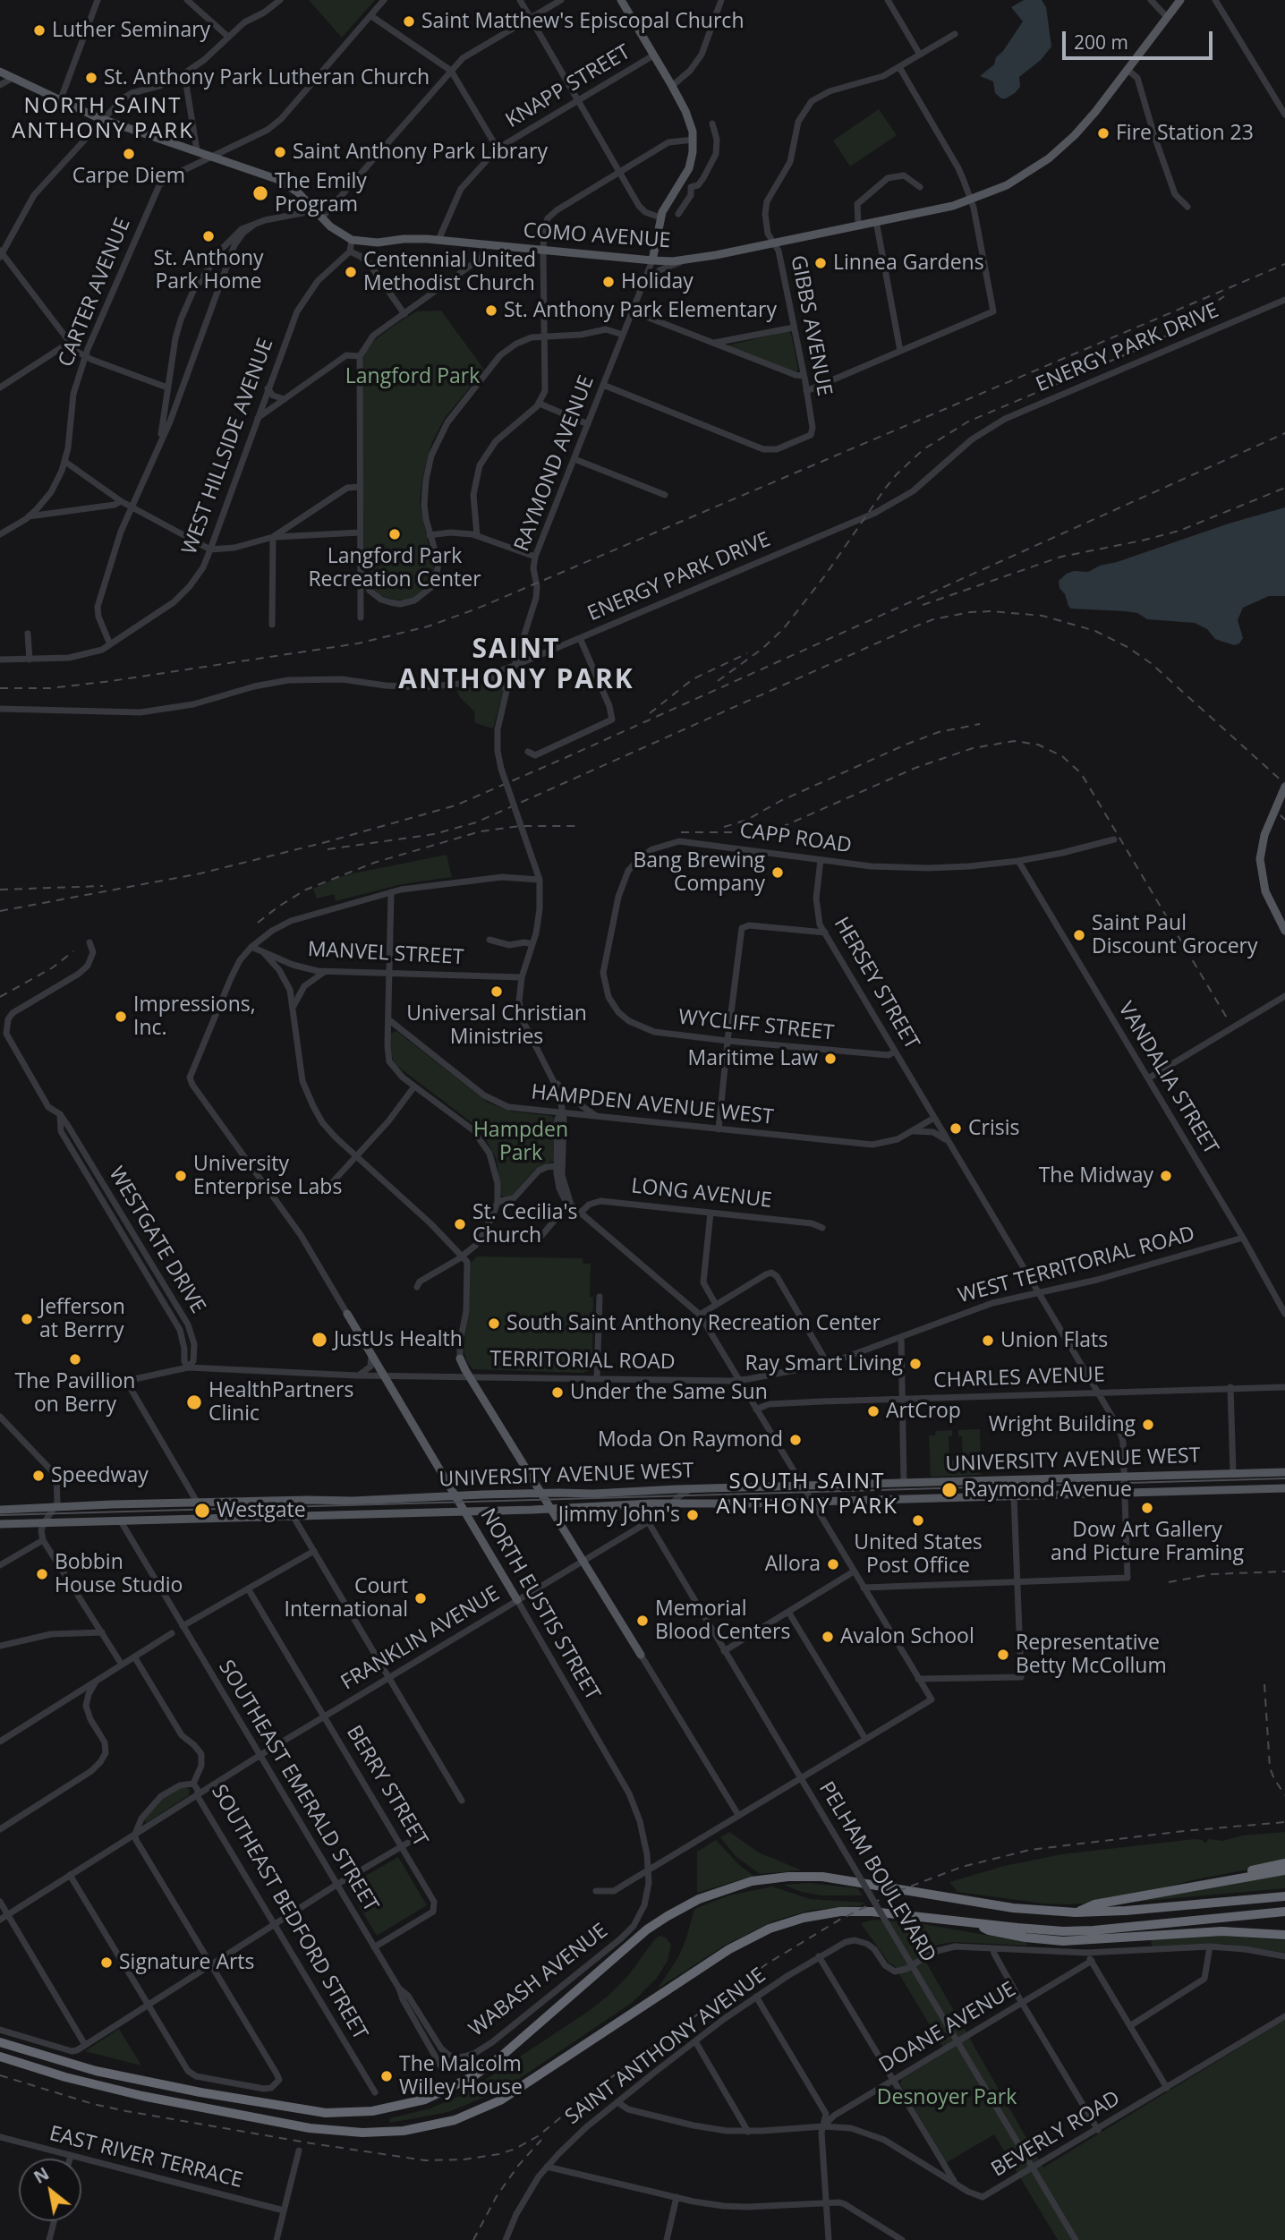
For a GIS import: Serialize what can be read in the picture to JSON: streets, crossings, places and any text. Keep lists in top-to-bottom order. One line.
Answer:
{"streets":{"main road":["COMO AVENUE","UNIVERSITY AVENUE WEST","NORTH EUSTIS STREET"],"street":["KNAPP STREET","CARTER AVENUE","GIBBS AVENUE","ENERGY PARK DRIVE","WEST HILLSIDE AVENUE","RAYMOND AVENUE","CAPP ROAD","MANVEL STREET","HERSEY STREET","WYCLIFF STREET","VANDALIA STREET","HAMPDEN AVENUE WEST","LONG AVENUE","WESTGATE DRIVE","WEST TERRITORIAL ROAD","TERRITORIAL ROAD","CHARLES AVENUE","FRANKLIN AVENUE","SOUTHEAST EMERALD STREET","BERRY STREET","PELHAM BOULEVARD","SOUTHEAST BEDFORD STREET","WABASH AVENUE","DOANE AVENUE","SAINT ANTHONY AVENUE","BEVERLY ROAD","EAST RIVER TERRACE"]},"crossings":[["KNAPP STREET","COMO AVENUE"],["COMO AVENUE","GIBBS AVENUE"],["COMO AVENUE","RAYMOND AVENUE"],["GIBBS AVENUE","RAYMOND AVENUE"],["ENERGY PARK DRIVE","RAYMOND AVENUE"],["RAYMOND AVENUE","MANVEL STREET"],["RAYMOND AVENUE","HAMPDEN AVENUE WEST"],["CAPP ROAD","HERSEY STREET"],["CAPP ROAD","WYCLIFF STREET"],["CAPP ROAD","VANDALIA STREET"],["MANVEL STREET","NORTH EUSTIS STREET"],["HERSEY STREET","WYCLIFF STREET"],["HERSEY STREET","HAMPDEN AVENUE WEST"],["HERSEY STREET","WEST TERRITORIAL ROAD"],["HERSEY STREET","CHARLES AVENUE"],["HERSEY STREET","UNIVERSITY AVENUE WEST"],["VANDALIA STREET","WEST TERRITORIAL ROAD"],["WESTGATE DRIVE","TERRITORIAL ROAD"],["WEST TERRITORIAL ROAD","TERRITORIAL ROAD"],["TERRITORIAL ROAD","UNIVERSITY AVENUE WEST"],["TERRITORIAL ROAD","NORTH EUSTIS STREET"],["UNIVERSITY AVENUE WEST","NORTH EUSTIS STREET"],["UNIVERSITY AVENUE WEST","FRANKLIN AVENUE"],["UNIVERSITY AVENUE WEST","SOUTHEAST EMERALD STREET"],["NORTH EUSTIS STREET","FRANKLIN AVENUE"],["NORTH EUSTIS STREET","WABASH AVENUE"],["FRANKLIN AVENUE","SOUTHEAST EMERALD STREET"],["FRANKLIN AVENUE","BERRY STREET"],["FRANKLIN AVENUE","PELHAM BOULEVARD"],["FRANKLIN AVENUE","SOUTHEAST BEDFORD STREET"],["SOUTHEAST EMERALD STREET","BERRY STREET"],["SOUTHEAST EMERALD STREET","WABASH AVENUE"],["PELHAM BOULEVARD","WABASH AVENUE"],["PELHAM BOULEVARD","DOANE AVENUE"],["PELHAM BOULEVARD","SAINT ANTHONY AVENUE"],["PELHAM BOULEVARD","BEVERLY ROAD"],["DOANE AVENUE","BEVERLY ROAD"],["SAINT ANTHONY AVENUE","BEVERLY ROAD"]],"districts":["NORTH SAINT ANTHONY PARK","SAINT ANTHONY PARK","SOUTH SAINT ANTHONY PARK"],"parks":["Langford Park","Hampden Park","Desnoyer Park"],"places":["Saint Matthew's Episcopal Church","Luther Seminary","St. Anthony Park Lutheran Church","Fire Station 23","Saint Anthony Park Library","Carpe Diem","The Emily Program","St. Anthony Park Home","Linnea Gardens","Centennial United Methodist Church","Holiday","St. Anthony Park Elementary","Langford Park Recreation Center","Bang Brewing Company","Saint Paul Discount Grocery","Universal Christian Ministries","Impressions, Inc.","Maritime Law","Crisis","University Enterprise Labs","The Midway","St. Cecilia's Church","Jefferson at Berrry","South Saint Anthony Recreation Center","JustUs Health","Union Flats","The Pavillion on Berry","Ray Smart Living","Under the Same Sun","HealthPartners Clinic","ArtCrop","Wright Building","Moda On Raymond","Speedway","Raymond Avenue","Dow Art Gallery and Picture Framing","Westgate","Jimmy John's","United States Post Office","Allora","Bobbin House Studio","Court International","Memorial Blood Centers","Avalon School","Representative Betty McCollum","Signature Arts","The Malcolm Willey House"],"scale_bar":"200 m","north":"top left"}
